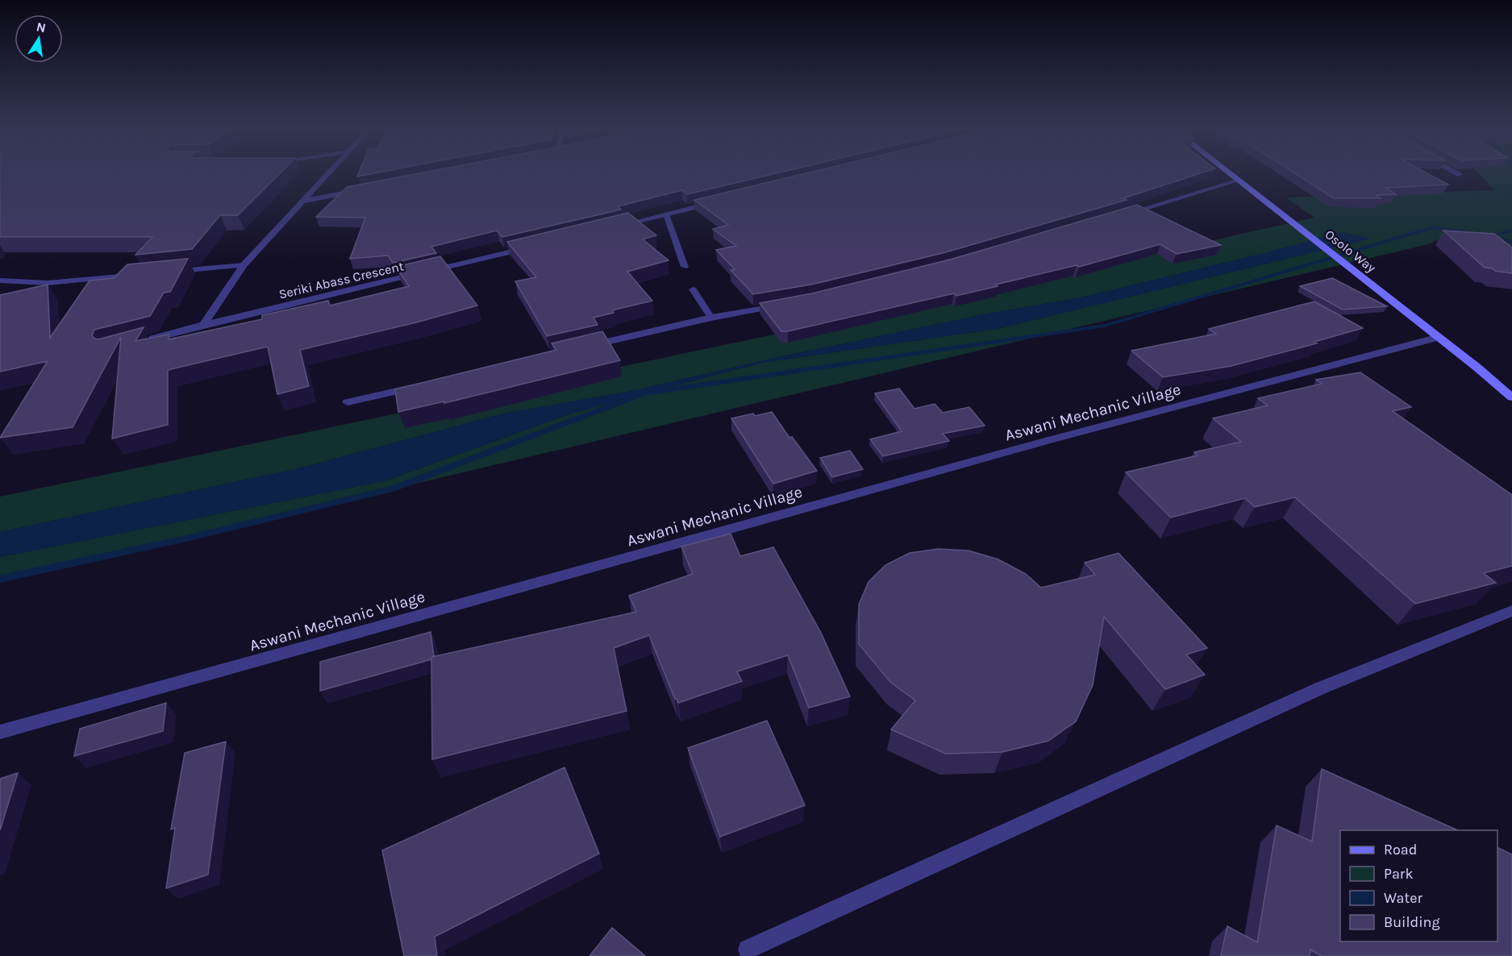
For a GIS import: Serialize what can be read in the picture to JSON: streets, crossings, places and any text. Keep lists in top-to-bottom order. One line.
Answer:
{"streets":{"main road":["Osolo Way"],"street":["Seriki Abass Crescent","Aswani Mechanic Village"]},"crossings":[["Osolo Way","Aswani Mechanic Village"]],"legend":["Road","Park","Water","Building"],"north":"top"}
